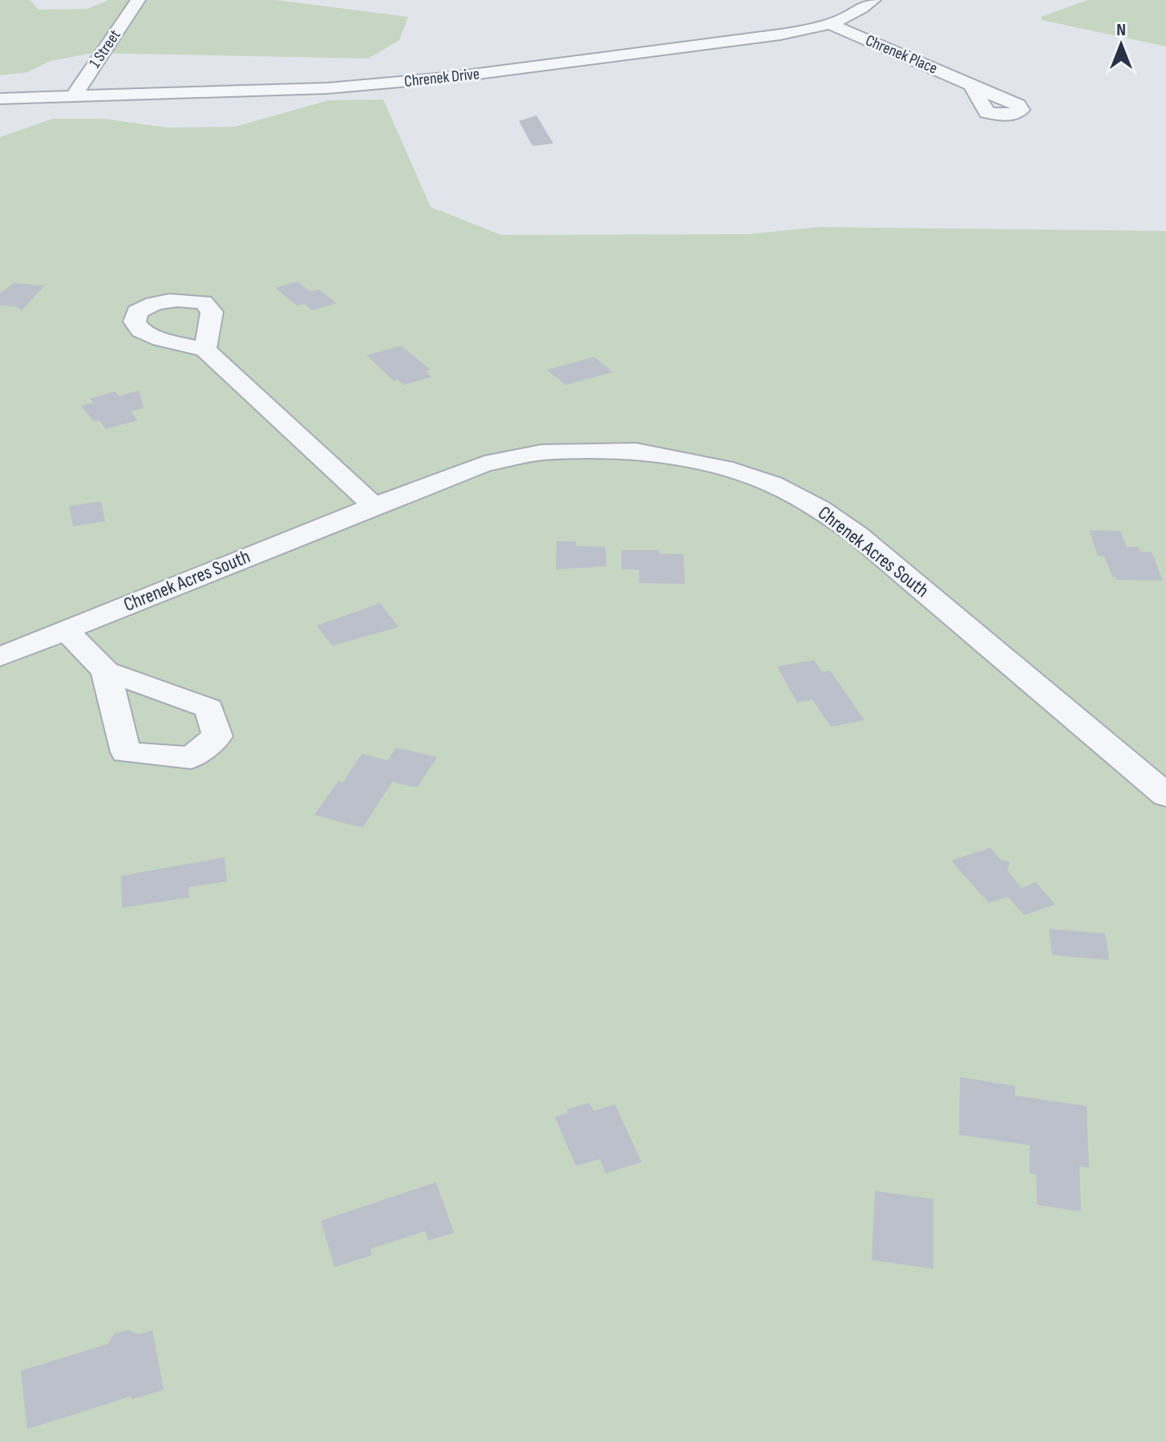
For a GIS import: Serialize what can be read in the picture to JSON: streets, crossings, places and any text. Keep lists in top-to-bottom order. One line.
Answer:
{"streets":{"street":["1 Street","Chrenek Place","Chrenek Drive","Chrenek Acres South"]},"crossings":[["1 Street","Chrenek Drive"],["Chrenek Place","Chrenek Drive"]],"north":"top"}
